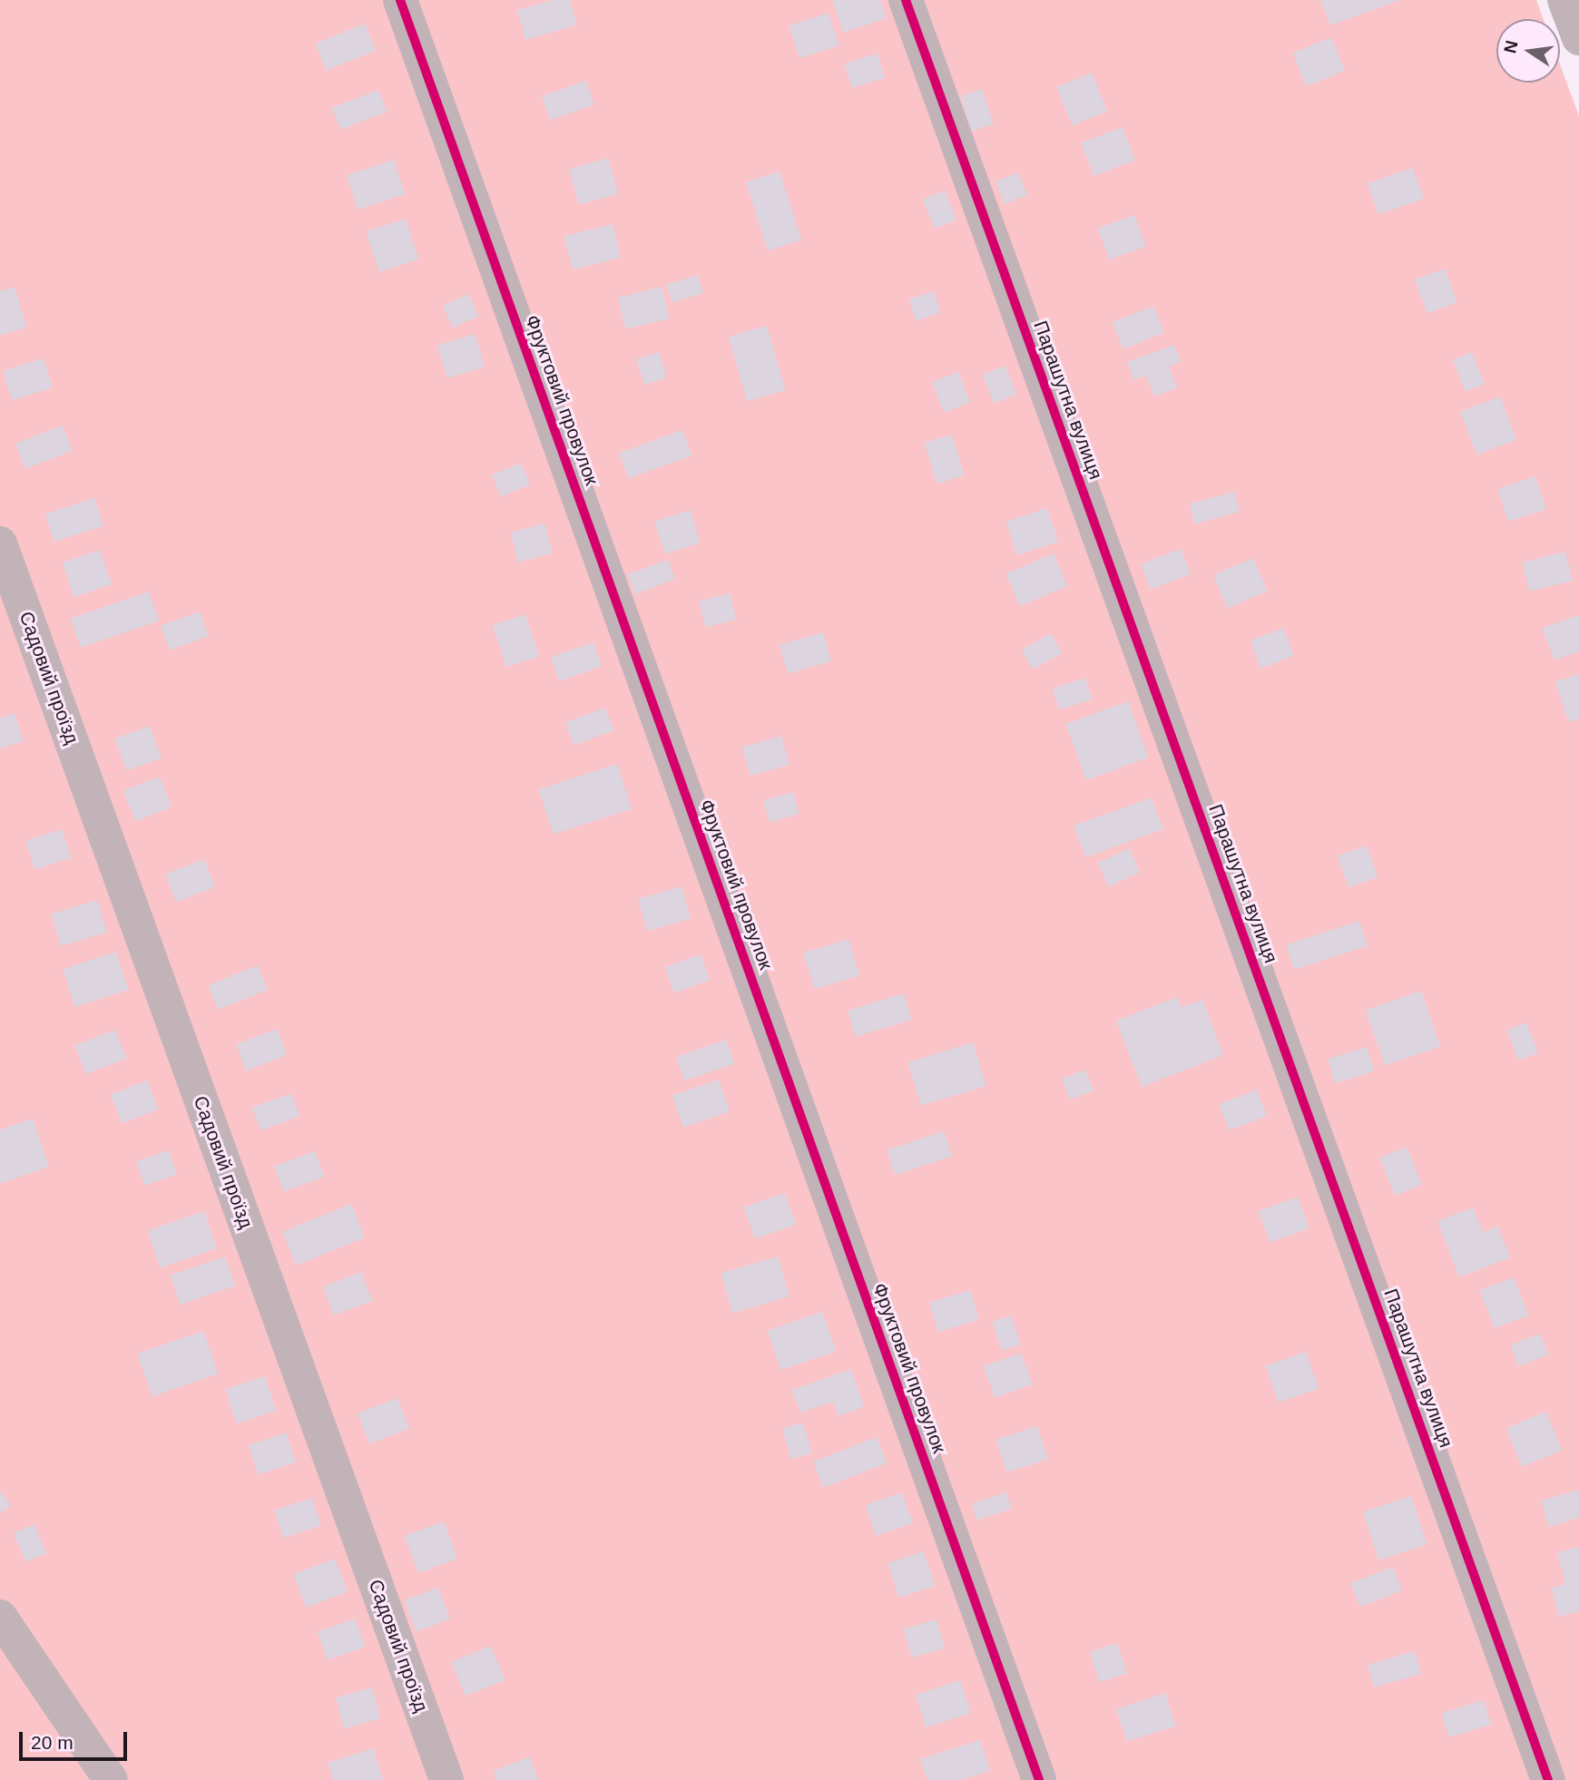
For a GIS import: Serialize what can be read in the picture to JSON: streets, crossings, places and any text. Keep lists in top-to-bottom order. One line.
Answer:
{"streets":{"street":["Фруктовий провулок","Парашутна вулиця","Садовий проїзд"]},"scale_bar":"20 m","north":"left"}
